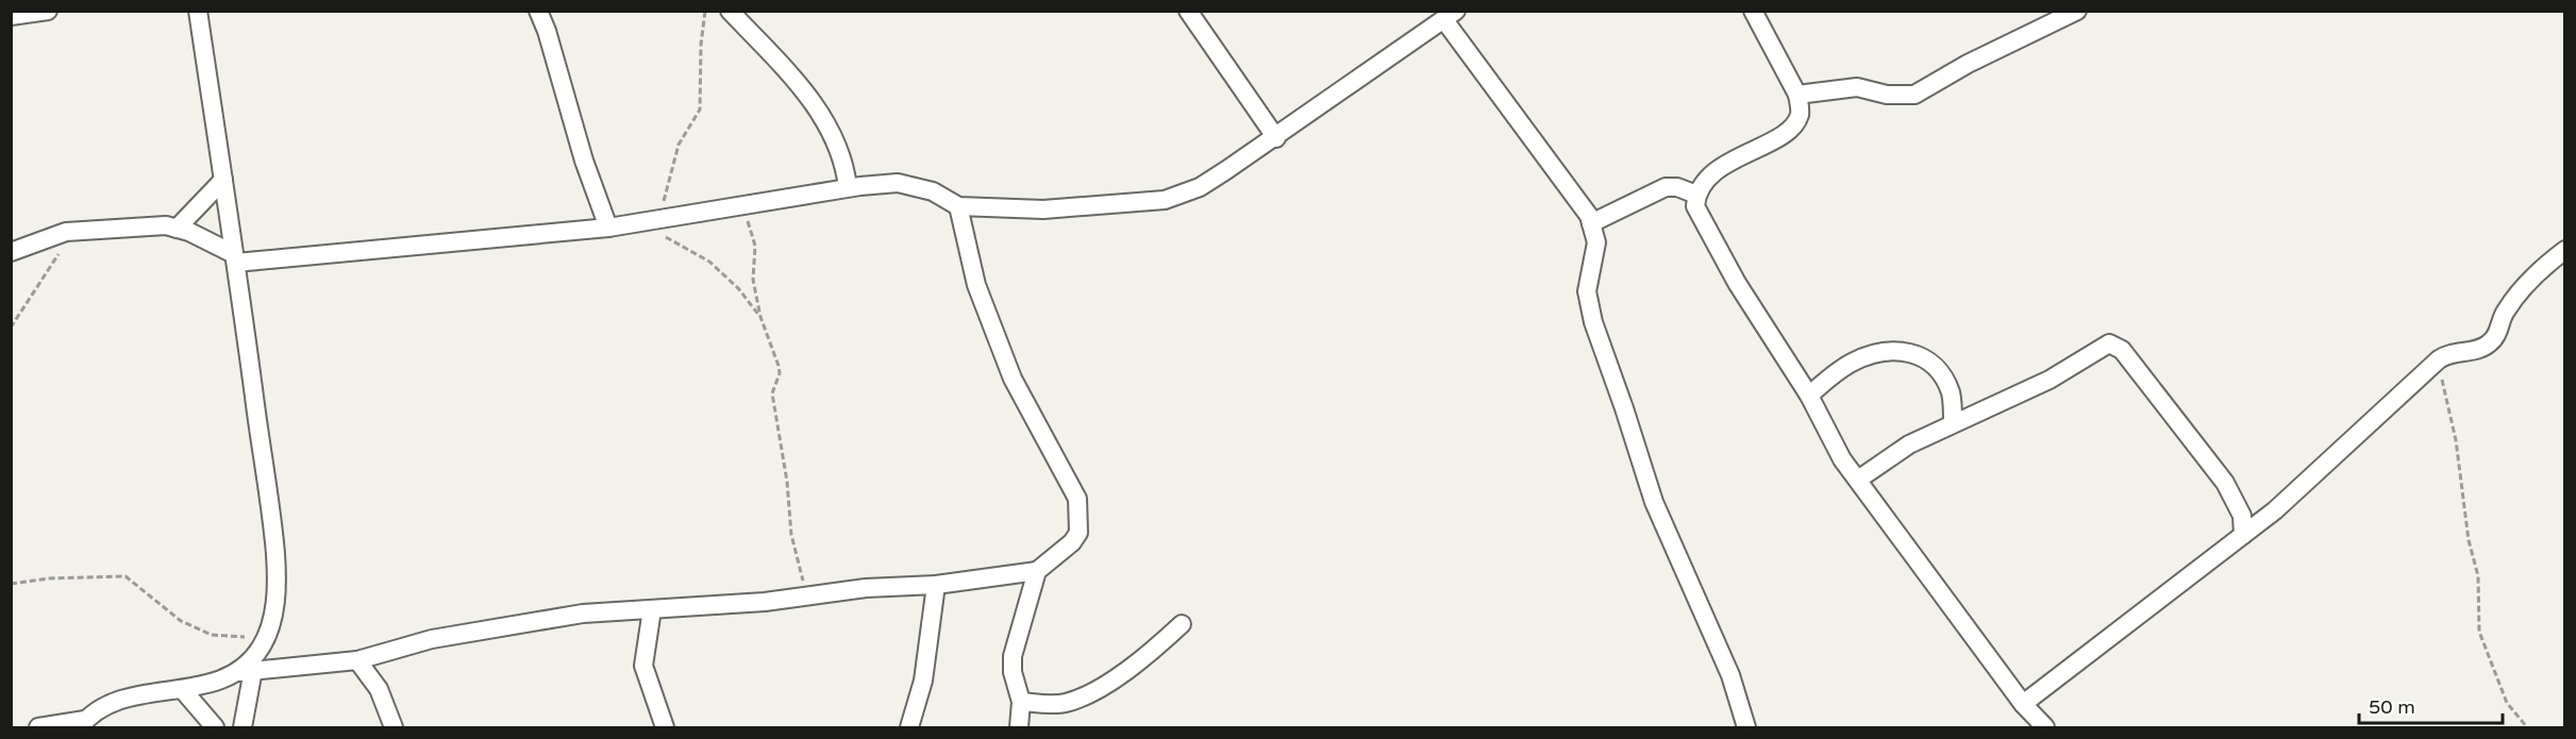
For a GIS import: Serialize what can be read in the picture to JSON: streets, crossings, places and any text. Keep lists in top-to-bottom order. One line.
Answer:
{"scale_bar":"50 m"}
